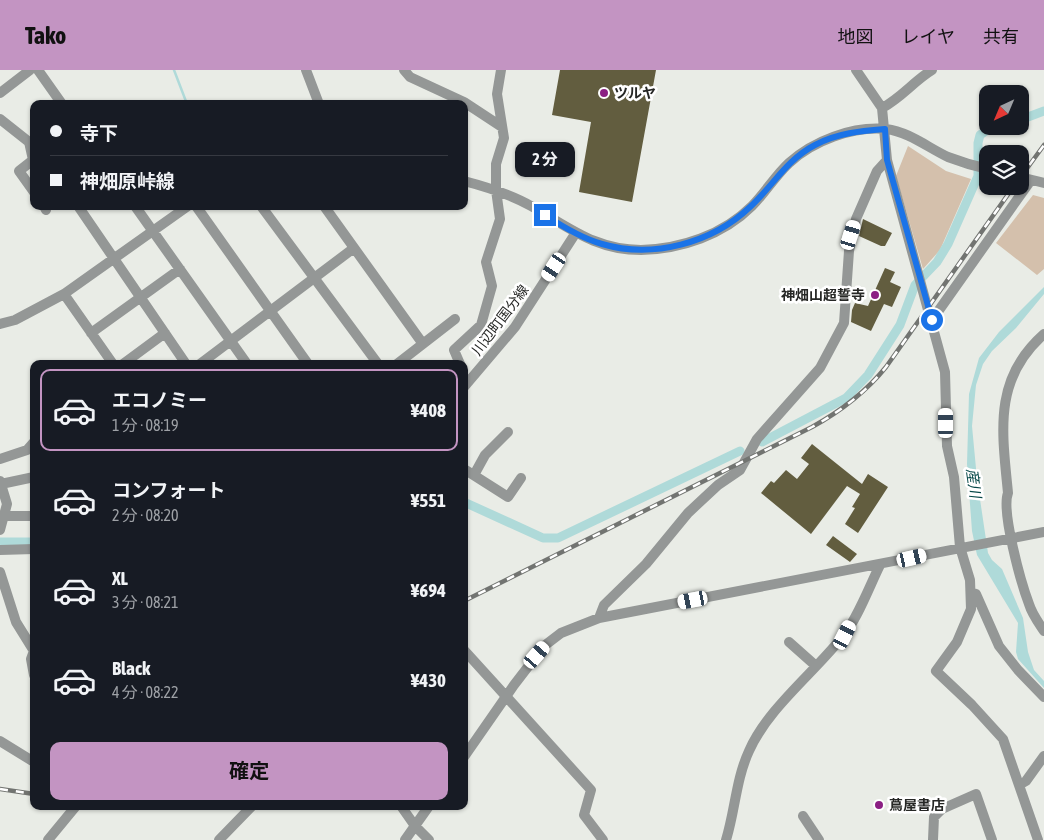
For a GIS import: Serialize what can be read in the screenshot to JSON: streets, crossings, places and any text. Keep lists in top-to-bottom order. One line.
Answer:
{"streets":{"street":["川辺町国分線"]},"water":["産川"],"places":["ツルヤ","神畑山超誓寺","蔦屋書店"],"north":"bottom left","page":{"header":"Tako","nav":["地図","レイヤ","共有"],"banner":["寺下","神畑原峠線"],"bubble":"2 分","list":[{"name":"エコノミー","note":"1 分 · 08:19","value":"¥408"},{"name":"コンフォート","note":"2 分 · 08:20","value":"¥551"},{"name":"XL","note":"3 分 · 08:21","value":"¥694"},{"name":"Black","note":"4 分 · 08:22","value":"¥430"}],"buttons":"確定"}}
